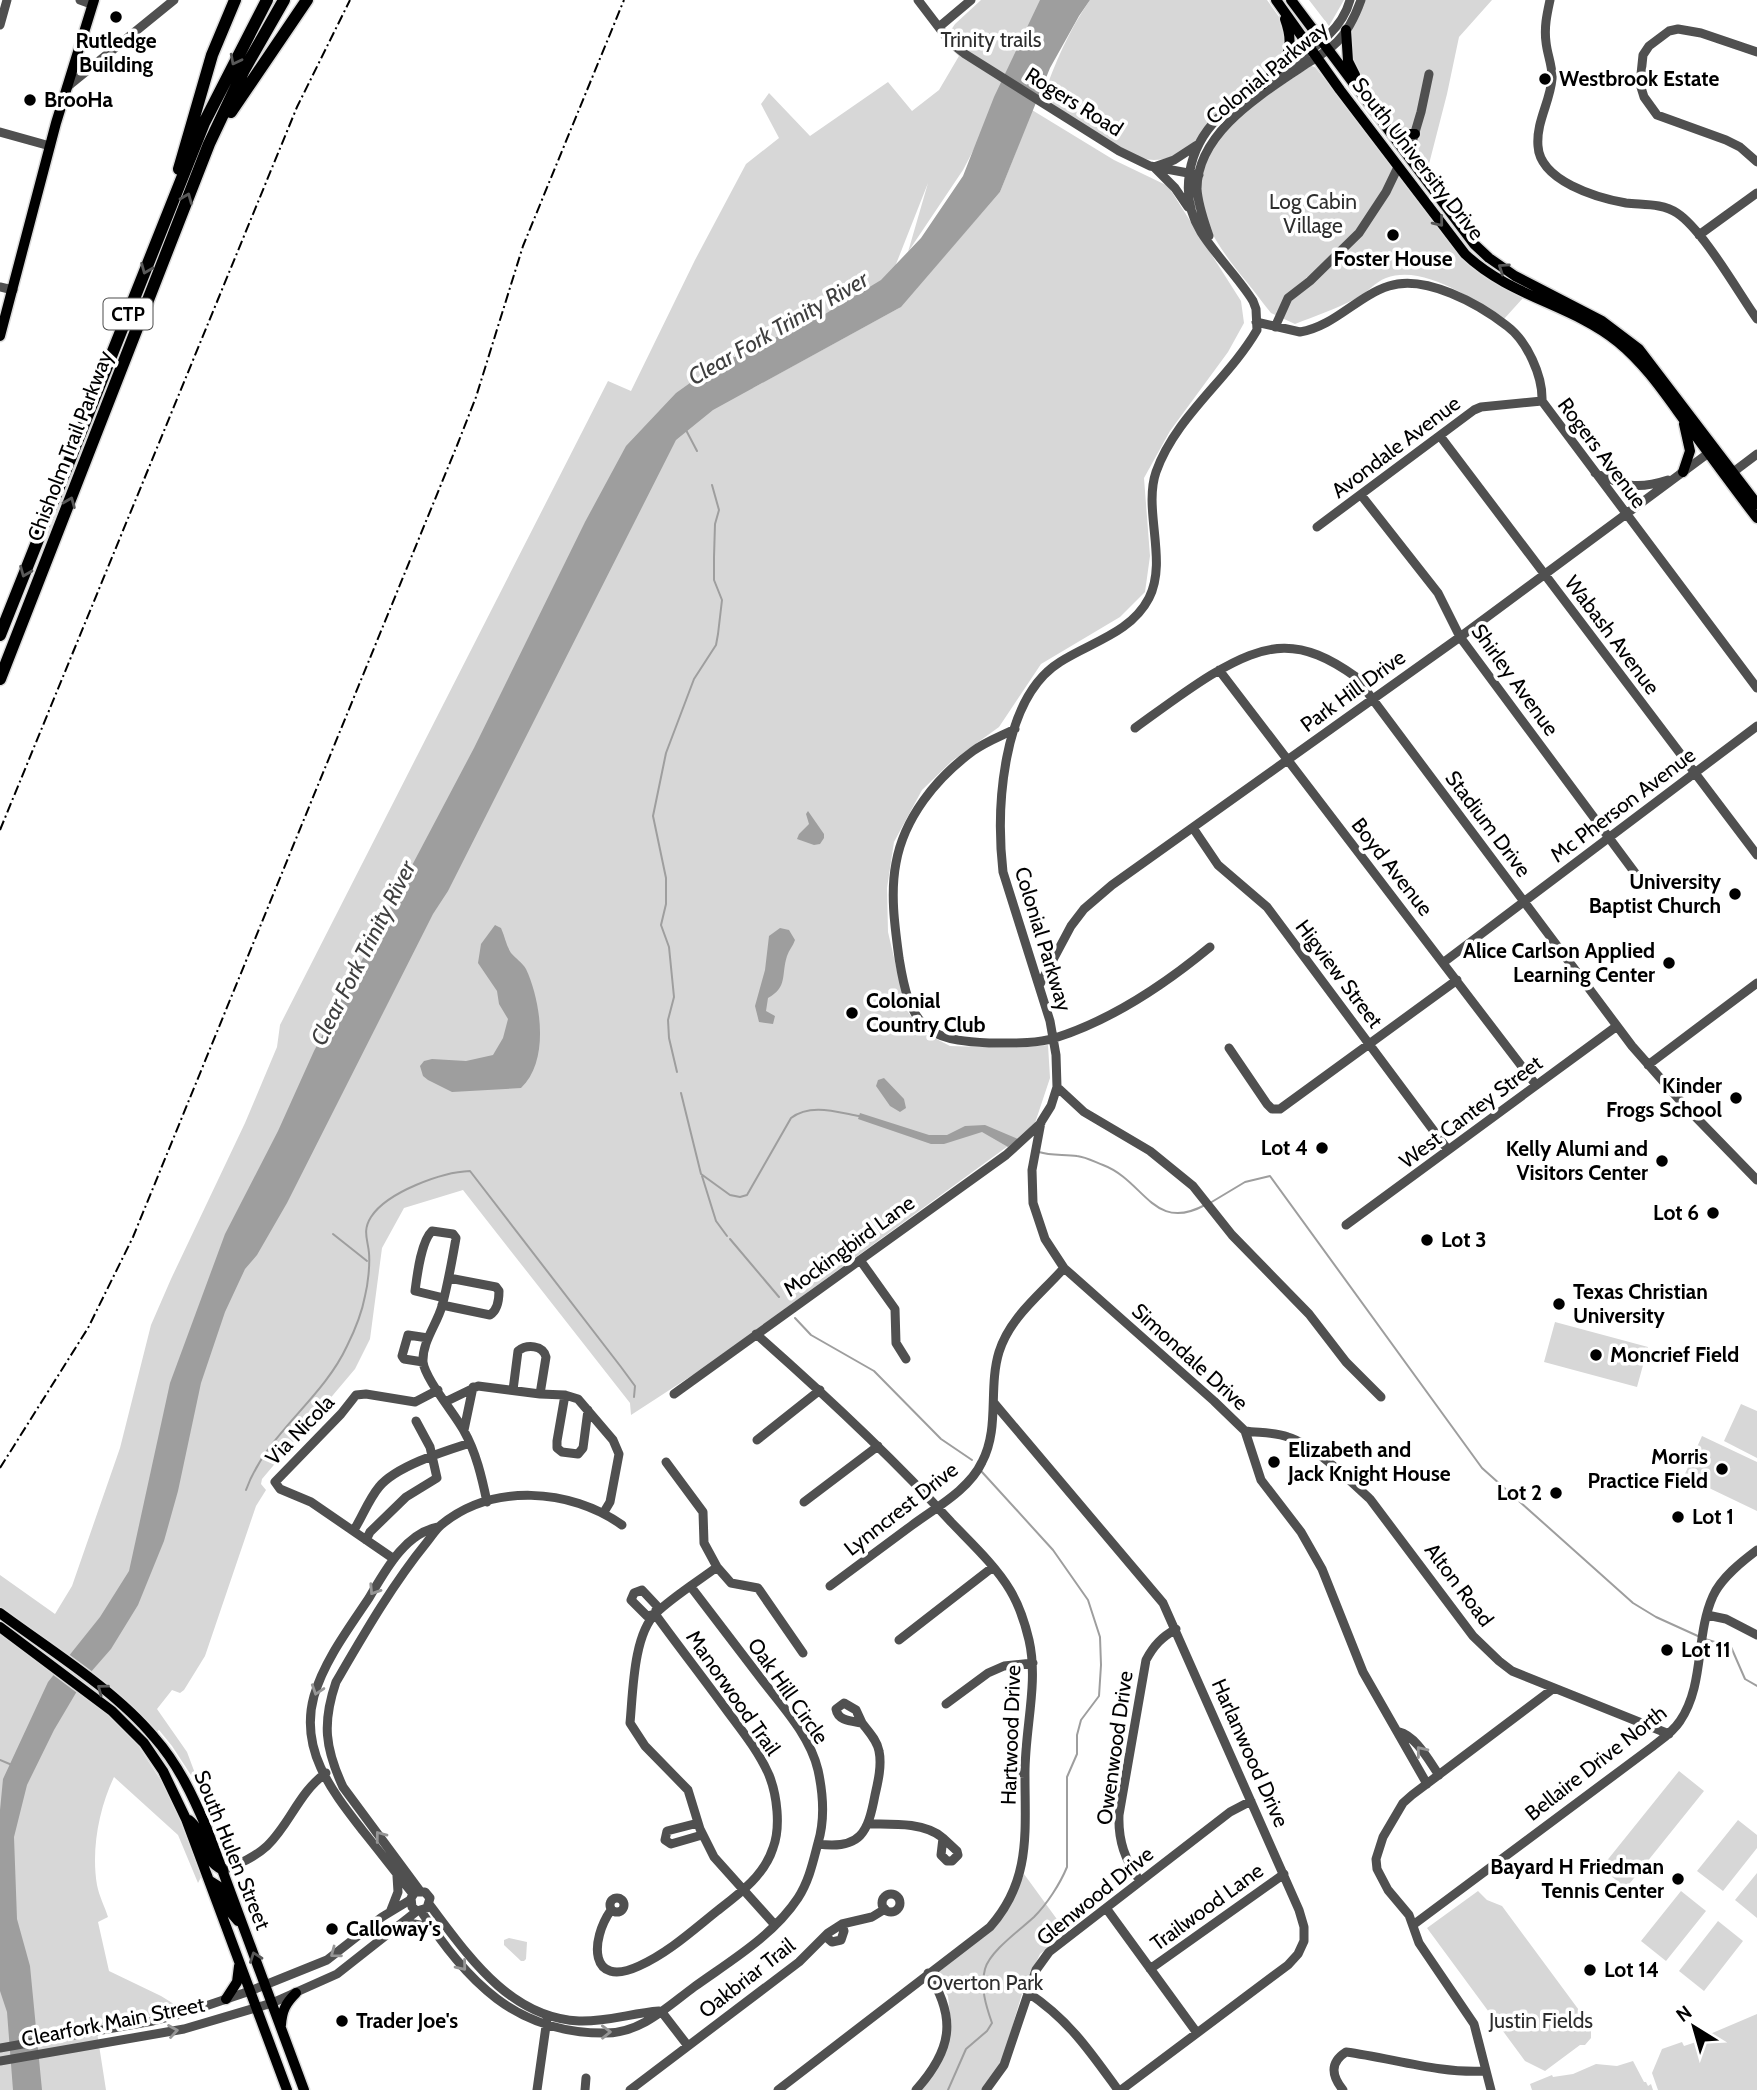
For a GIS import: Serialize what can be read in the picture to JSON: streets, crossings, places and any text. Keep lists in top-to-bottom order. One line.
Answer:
{"streets":{"highway":["CTP","Chisholm Trail Parkway"],"main road":["South University Drive","South Hulen Street"],"street":["Colonial Parkway","Rogers Road","Avondale Avenue","Rogers Avenue","Wabash Avenue","Shirley Avenue","Park Hill Drive","Mc Pherson Avenue","Stadium Drive","Boyd Avenue","Higview Street","West Cantey Street","Mockingbird Lane","Simondale Drive","Via Nicola","Lynncrest Drive","Alton Road","Oak Hill Circle","Manorwood Trail","Hartwood Drive","Owenwood Drive","Harlanwood Drive","Bellaire Drive North","Glenwood Drive","Trailwood Lane","Oakbriar Trail","Clearfork Main Street"]},"crossings":[["Colonial Parkway","Rogers Road"],["Colonial Parkway","South University Drive"],["Colonial Parkway","Rogers Avenue"],["Colonial Parkway","Park Hill Drive"],["Colonial Parkway","Simondale Drive"],["South University Drive","Park Hill Drive"],["Avondale Avenue","Rogers Avenue"],["Avondale Avenue","Wabash Avenue"],["Avondale Avenue","Shirley Avenue"],["Rogers Avenue","Park Hill Drive"],["Wabash Avenue","Park Hill Drive"],["Wabash Avenue","Mc Pherson Avenue"],["Shirley Avenue","Park Hill Drive"],["Shirley Avenue","Mc Pherson Avenue"],["Park Hill Drive","Stadium Drive"],["Park Hill Drive","Boyd Avenue"],["Park Hill Drive","Higview Street"],["Mc Pherson Avenue","Stadium Drive"],["Mc Pherson Avenue","Boyd Avenue"],["Stadium Drive","Boyd Avenue"],["Stadium Drive","West Cantey Street"],["Boyd Avenue","West Cantey Street"],["Higview Street","West Cantey Street"],["Mockingbird Lane","Simondale Drive"],["Mockingbird Lane","Hartwood Drive"],["Simondale Drive","Lynncrest Drive"],["Simondale Drive","Alton Road"],["Lynncrest Drive","Hartwood Drive"],["Lynncrest Drive","Harlanwood Drive"],["Alton Road","Bellaire Drive North"],["Oak Hill Circle","Oakbriar Trail"],["Oak Hill Circle","Clearfork Main Street"],["Owenwood Drive","Harlanwood Drive"],["Owenwood Drive","Glenwood Drive"],["Harlanwood Drive","Glenwood Drive"],["Harlanwood Drive","Trailwood Lane"],["South Hulen Street","Clearfork Main Street"]],"water":["Clear Fork Trinity River"],"parks":["Trinity trails","Log Cabin Village","Overton Park","Justin Fields"],"places":["Rutledge Building","Westbrook Estate","BrooHa","Foster House","University Baptist Church","Alice Carlson Applied Learning Center","Colonial Country Club","Kinder Frogs School","Lot 4","Kelly Alumi and Visitors Center","Lot 6","Lot 3","Texas Christian University","Moncrief Field","Elizabeth and Jack Knight House","Morris Practice Field","Lot 2","Lot 1","Lot 11","Bayard H Friedman Tennis Center","Calloway's","Lot 14","Trader Joe's"],"north":"top left"}
